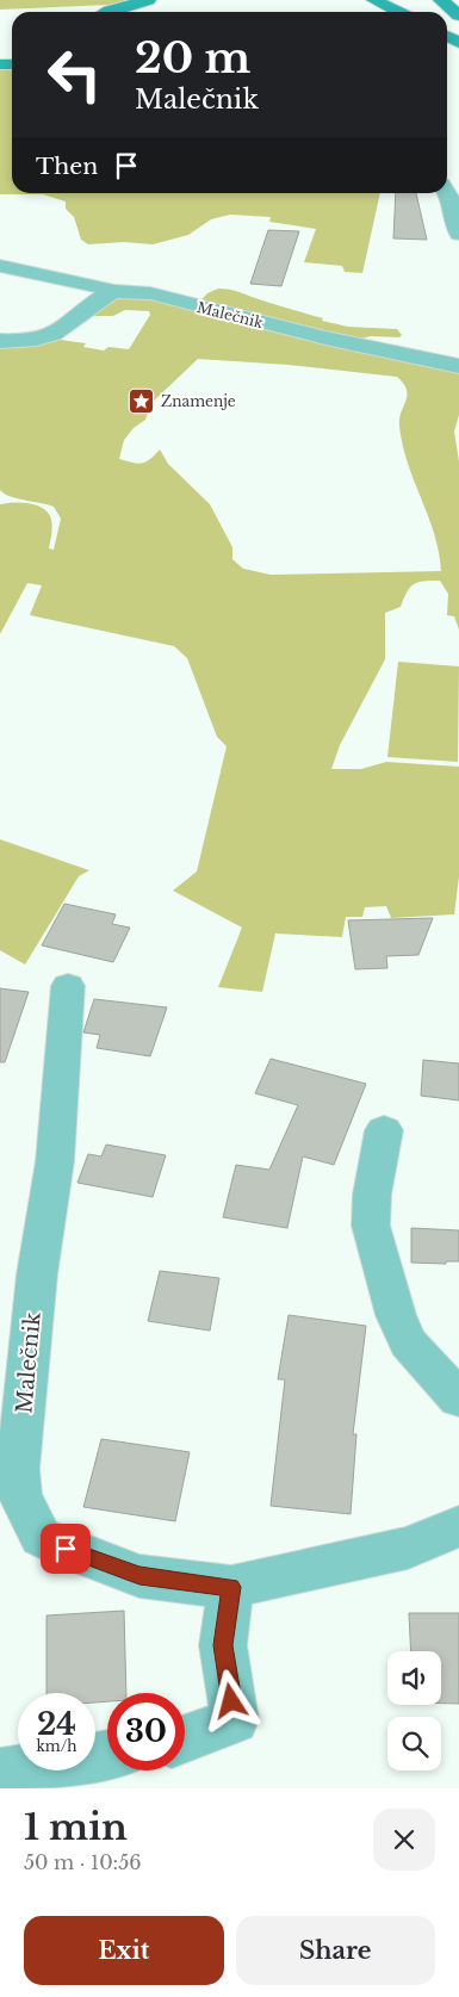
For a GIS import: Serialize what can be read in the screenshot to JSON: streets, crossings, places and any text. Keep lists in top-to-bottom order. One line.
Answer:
{"streets":{"street":["Malečnik"]},"places":{"place":["Znamenje"]},"page":{"turn":["20 m","Malečnik"],"then":"Then","speed":"24 km/h","limit":"30","heading":["1 min","50 m · 10:56"],"buttons":["Exit","Share"]}}
